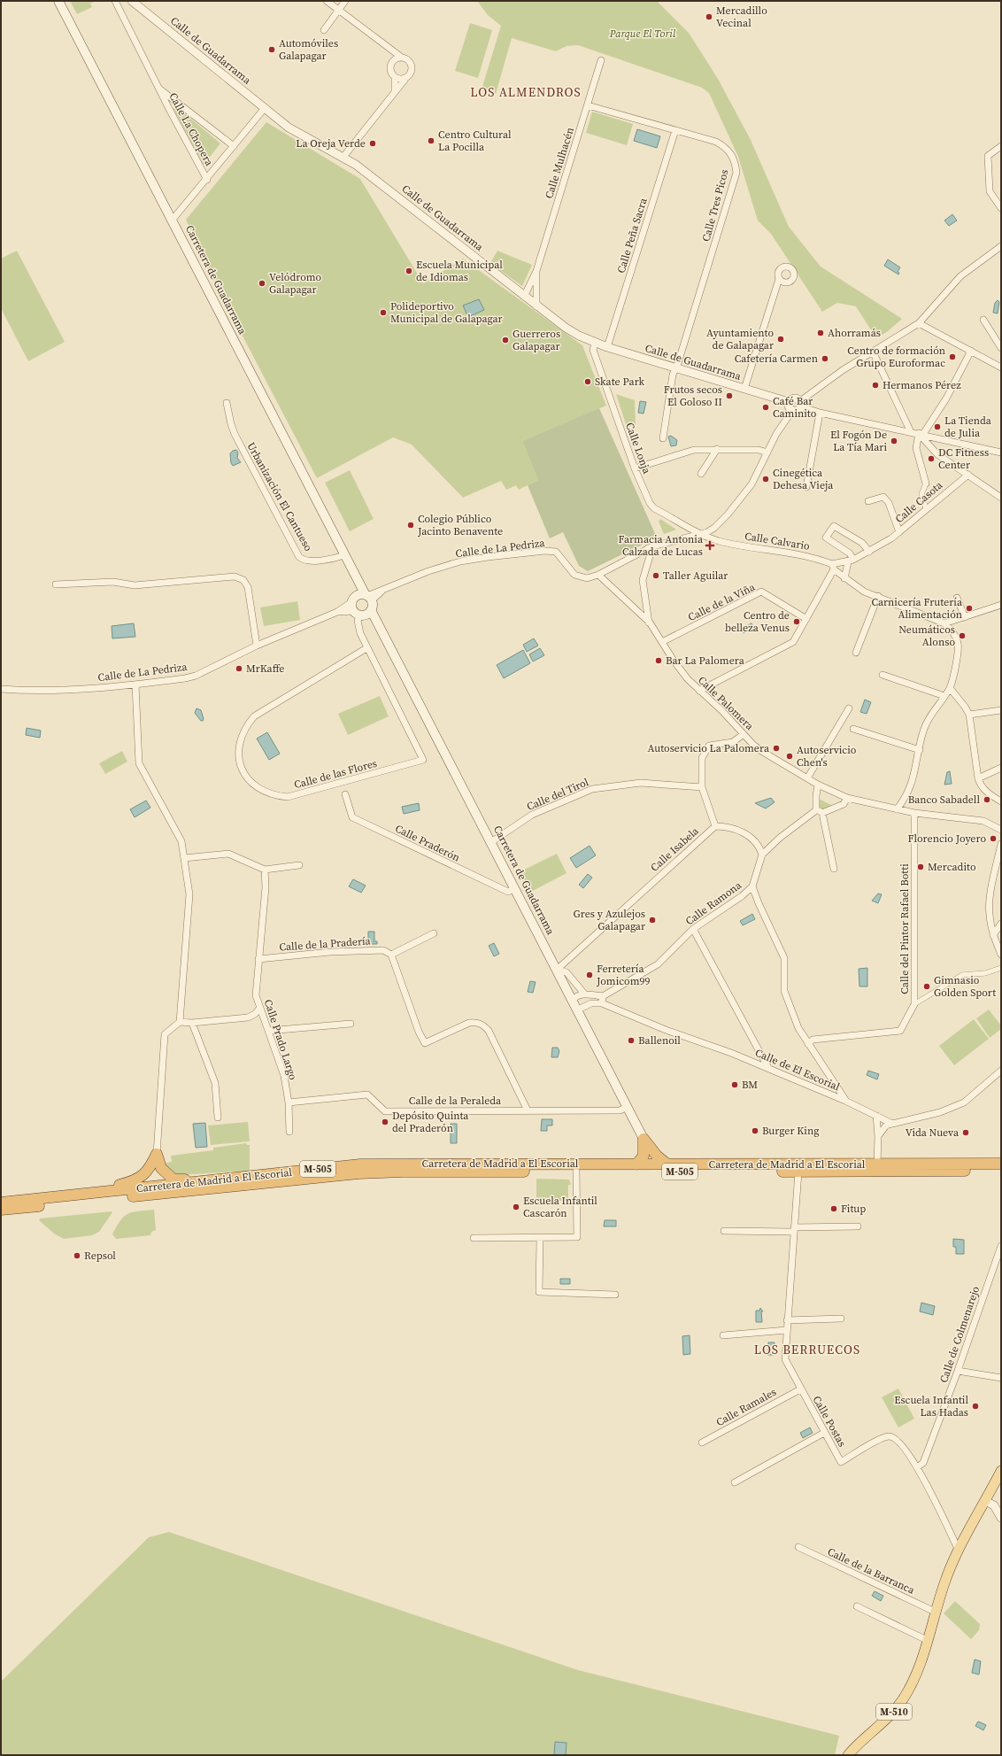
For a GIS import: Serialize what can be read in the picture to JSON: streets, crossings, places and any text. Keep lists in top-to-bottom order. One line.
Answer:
{"streets":{"highway":["Carretera de Madrid a El Escorial","M-505"],"main road":["Carretera de Guadarrama","M-510"],"street":["Calle de Guadarrama","Calle La Chopera","Calle Mulhacén","Calle Tres Picos","Calle Peña Sacra","Calle Lonja","Urbanización El Cantueso","Calle Casota","Calle Calvario","Calle de La Pedriza","Calle de la Viña","Calle Palomera","Calle de las Flores","Calle del Tirol","Calle Praderón","Calle Isabela","Calle Ramona","Calle del Pintor Rafael Botti","Calle de la Pradería","Calle Prado Largo","Calle de El Escorial","Calle de la Peraleda","Calle de Colmenarejo","Calle Ramales","Calle Postas","Calle de la Barranca"]},"crossings":[["Calle de Guadarrama","Calle Mulhacén"],["Calle de Guadarrama","Calle Tres Picos"],["Calle de Guadarrama","Calle Peña Sacra"],["Calle de Guadarrama","Calle Lonja"],["Calle de Guadarrama","Calle de La Pedriza"],["Calle Mulhacén","Calle Tres Picos"],["Calle Tres Picos","Calle Peña Sacra"],["Carretera de Guadarrama","Urbanización El Cantueso"],["Carretera de Guadarrama","Calle de La Pedriza"],["Carretera de Guadarrama","Calle de las Flores"],["Carretera de Guadarrama","Calle del Tirol"],["Carretera de Guadarrama","Calle Praderón"],["Carretera de Guadarrama","Calle Isabela"],["Carretera de Guadarrama","Calle de la Peraleda"],["Calle Lonja","Calle Calvario"],["Calle Lonja","Calle de La Pedriza"],["Calle Casota","Calle Calvario"],["Calle Calvario","Calle de La Pedriza"],["Calle de La Pedriza","Calle Palomera"],["Calle de La Pedriza","Calle de las Flores"],["Calle de la Viña","Calle Palomera"],["Calle Ramona","Calle de El Escorial"],["Calle de la Pradería","Calle Prado Largo"],["Calle Prado Largo","Calle de la Peraleda"],["Carretera de Madrid a El Escorial","Calle Postas"],["Calle de Colmenarejo","Calle Postas"],["Calle Ramales","Calle Postas"],["Calle Postas","M-510"],["Calle de la Barranca","M-510"]],"districts":["LOS ALMENDROS","LOS BERRUECOS"],"parks":["Parque El Toril"],"places":{"other":["Mercadillo Vecinal","Automóviles Galapagar","Centro Cultural La Pocilla","La Oreja Verde","Escuela Municipal de Idiomas","Velódromo Galapagar","Polideportivo Municipal de Galapagar","Ahorramás","Ayuntamiento de Galapagar","Guerreros Galapagar","Centro de formación Grupo Euroformac","Cafetería Carmen","Skate Park","Hermanos Pérez","Frutos secos El Goloso II","Café Bar Caminito","La Tienda de Julia","El Fogón De La Tía Mari","DC Fitness Center","Cinegética Dehesa Vieja","Colegio Público Jacinto Benavente","Taller Aguilar","Carnicería Frutería Alimentación","Centro de belleza Venus","Neumáticos Alonso","Bar La Palomera","MrKaffe","Autoservicio La Palomera","Autoservicio Chen's","Banco Sabadell","Florencio Joyero","Mercadito","Gres y Azulejos Galapagar","Ferretería Jomicom99","Gimnasio Golden Sport","Ballenoil","BM","Depósito Quinta del Praderón","Burger King","Vida Nueva","Escuela Infantil Cascarón","Fitup","Repsol","Escuela Infantil Las Hadas"],"health":["Farmacia Antonia Calzada de Lucas"]}}
